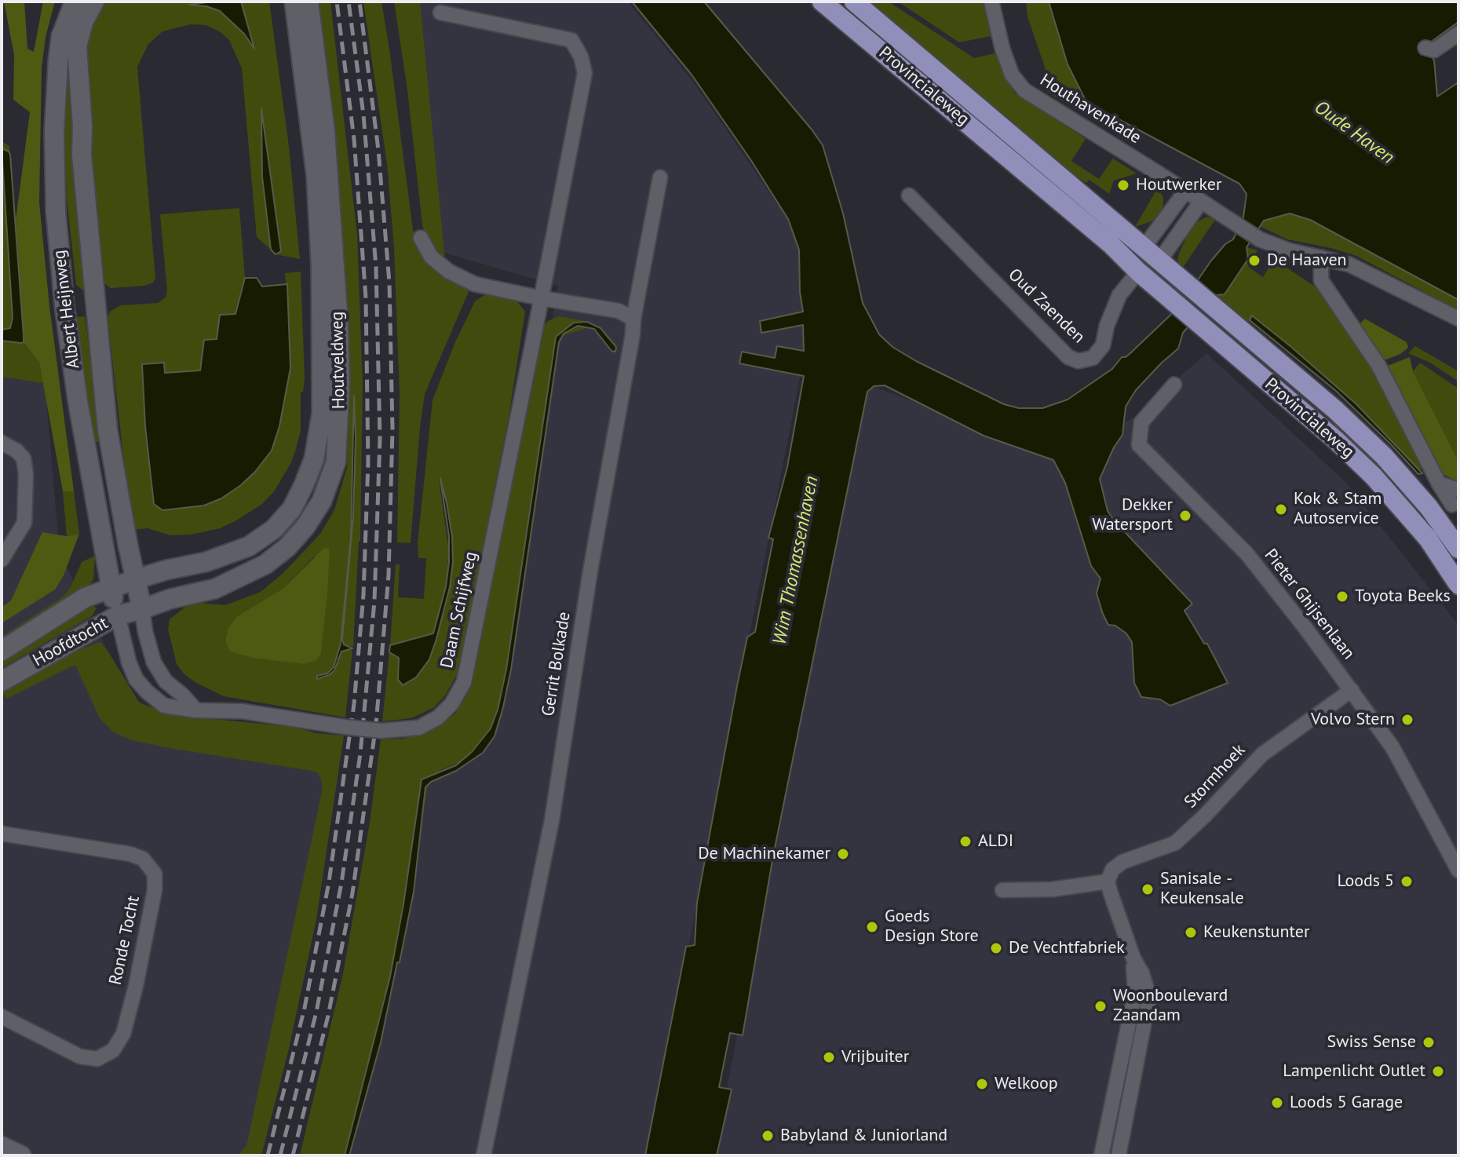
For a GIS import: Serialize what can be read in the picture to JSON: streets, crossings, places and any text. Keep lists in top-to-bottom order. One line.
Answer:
{"streets":{"main road":["Provincialeweg","Albert Heijnweg","Houtveldweg","Hoofdtocht"],"street":["Houthavenkade","Oud Zaenden","Pieter Ghijsenlaan","Daam Schijfweg","Gerrit Bolkade","Stormhoek","Ronde Tocht"]},"crossings":[["Provincialeweg","Oud Zaenden"],["Albert Heijnweg","Houtveldweg"],["Albert Heijnweg","Daam Schijfweg"],["Albert Heijnweg","Hoofdtocht"],["Houtveldweg","Hoofdtocht"],["Pieter Ghijsenlaan","Stormhoek"],["Daam Schijfweg","Hoofdtocht"]],"water":["Oude Haven","Wim Thomassenhaven"],"places":["Houtwerker","De Haaven","Kok & Stam Autoservice","Dekker Watersport","Toyota Beeks","Volvo Stern","ALDI","De Machinekamer","Loods 5","Sanisale - Keukensale","Goeds Design Store","Keukenstunter","De Vechtfabriek","Woonboulevard Zaandam","Swiss Sense","Vrijbuiter","Lampenlicht Outlet","Welkoop","Loods 5 Garage","Babyland & Juniorland"]}
